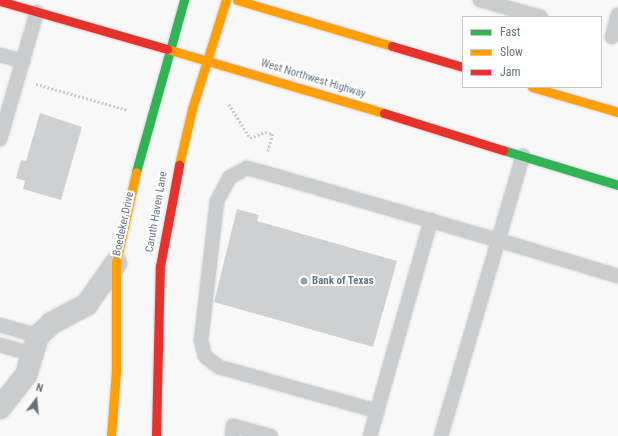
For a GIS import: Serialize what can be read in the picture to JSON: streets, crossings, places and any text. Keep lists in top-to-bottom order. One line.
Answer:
{"streets":{"main road":["West Northwest Highway","Caruth Haven Lane","Boedeker Drive"]},"crossings":[["West Northwest Highway","Caruth Haven Lane"],["West Northwest Highway","Boedeker Drive"]],"places":["Bank of Texas"],"legend":["Fast","Slow","Jam"],"north":"top"}
